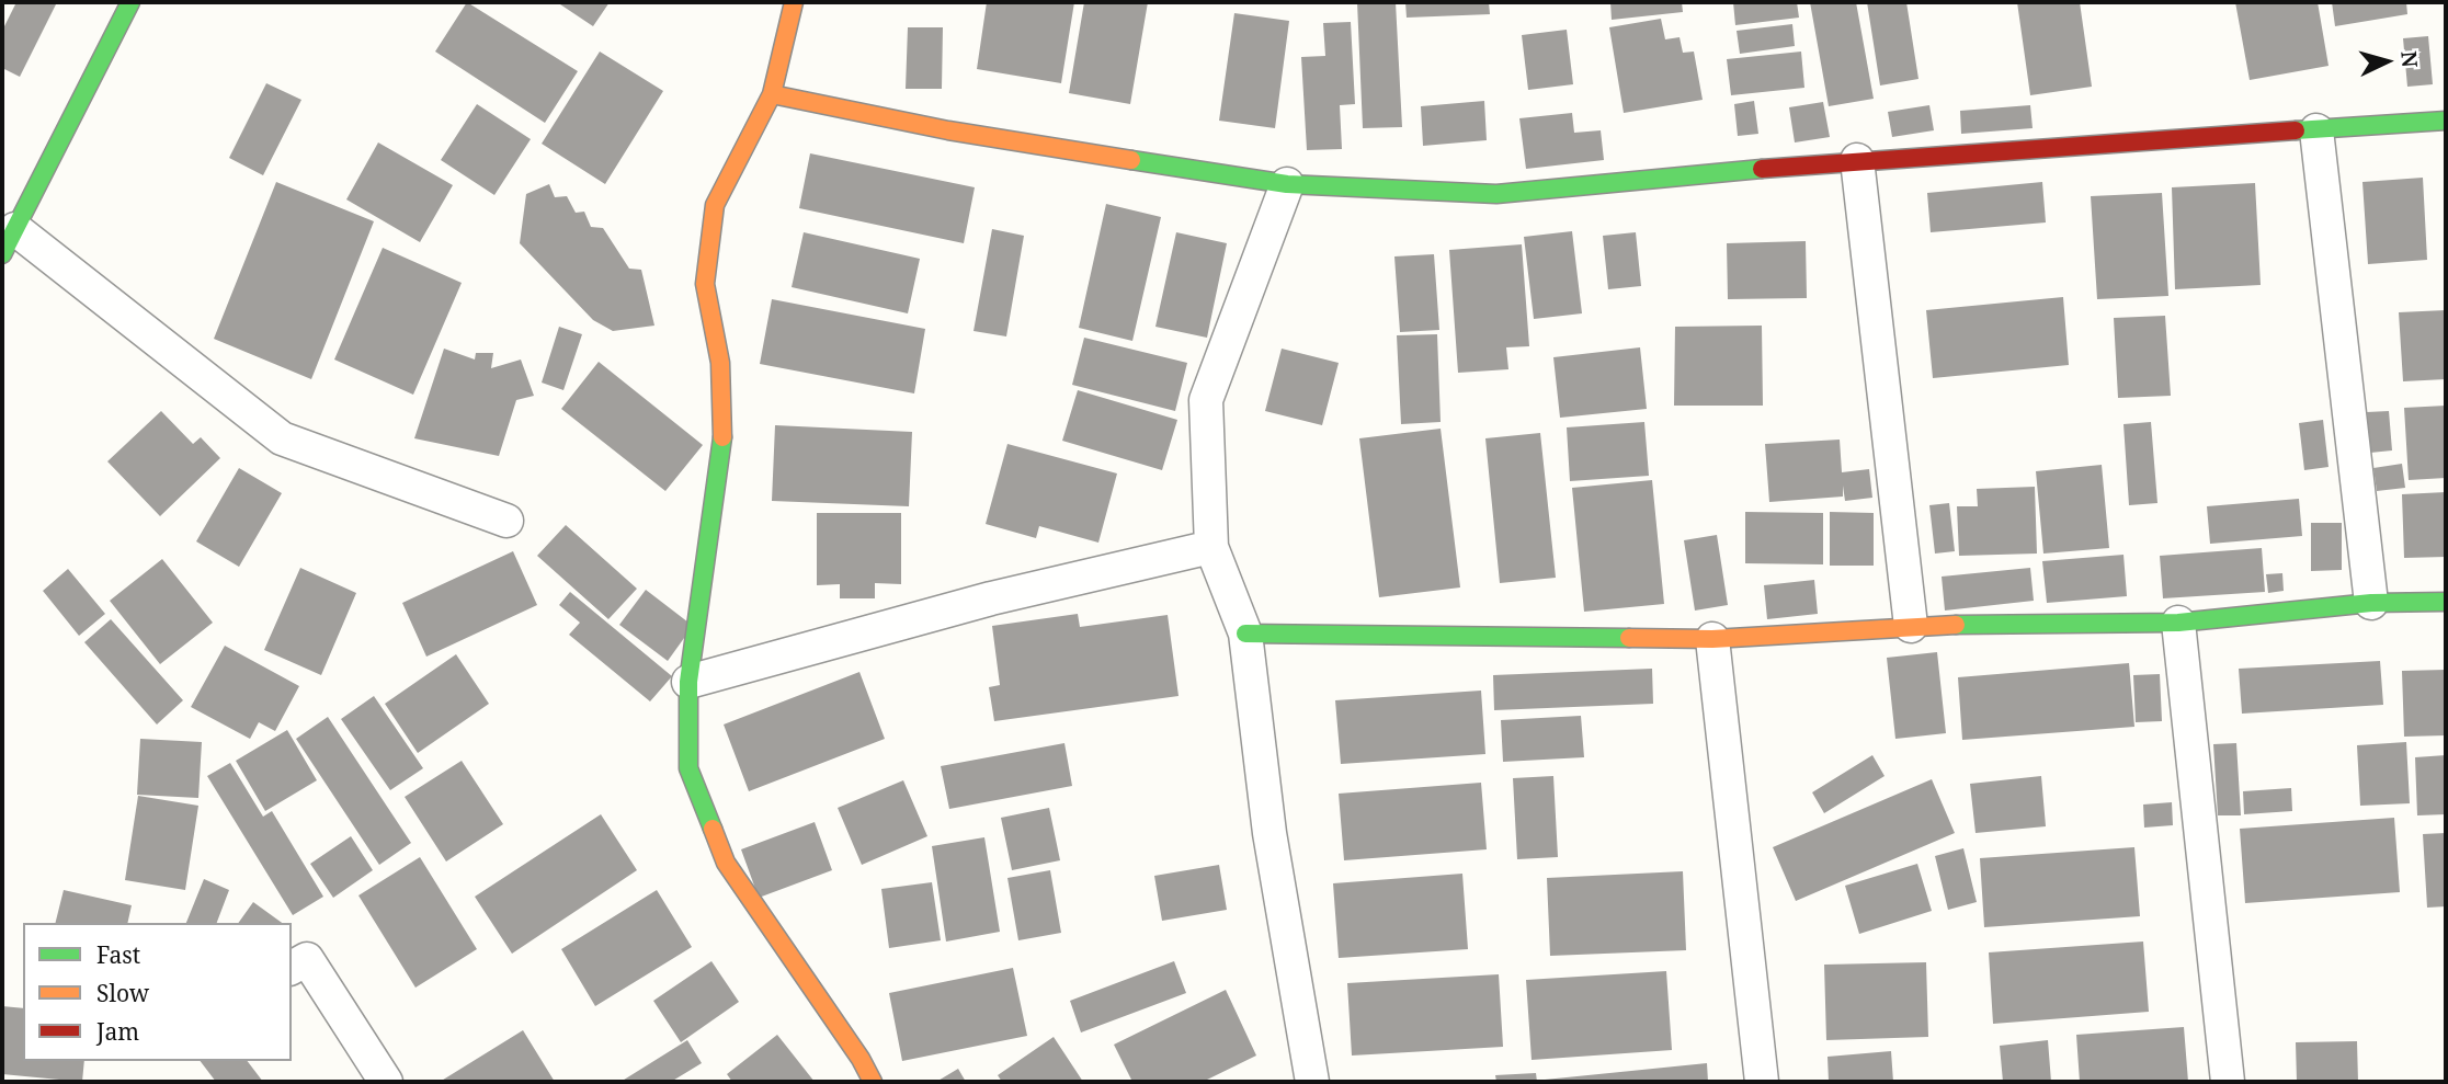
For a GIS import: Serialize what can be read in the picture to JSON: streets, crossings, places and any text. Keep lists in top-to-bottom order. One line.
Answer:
{"legend":["Fast","Slow","Jam"],"north":"right"}
